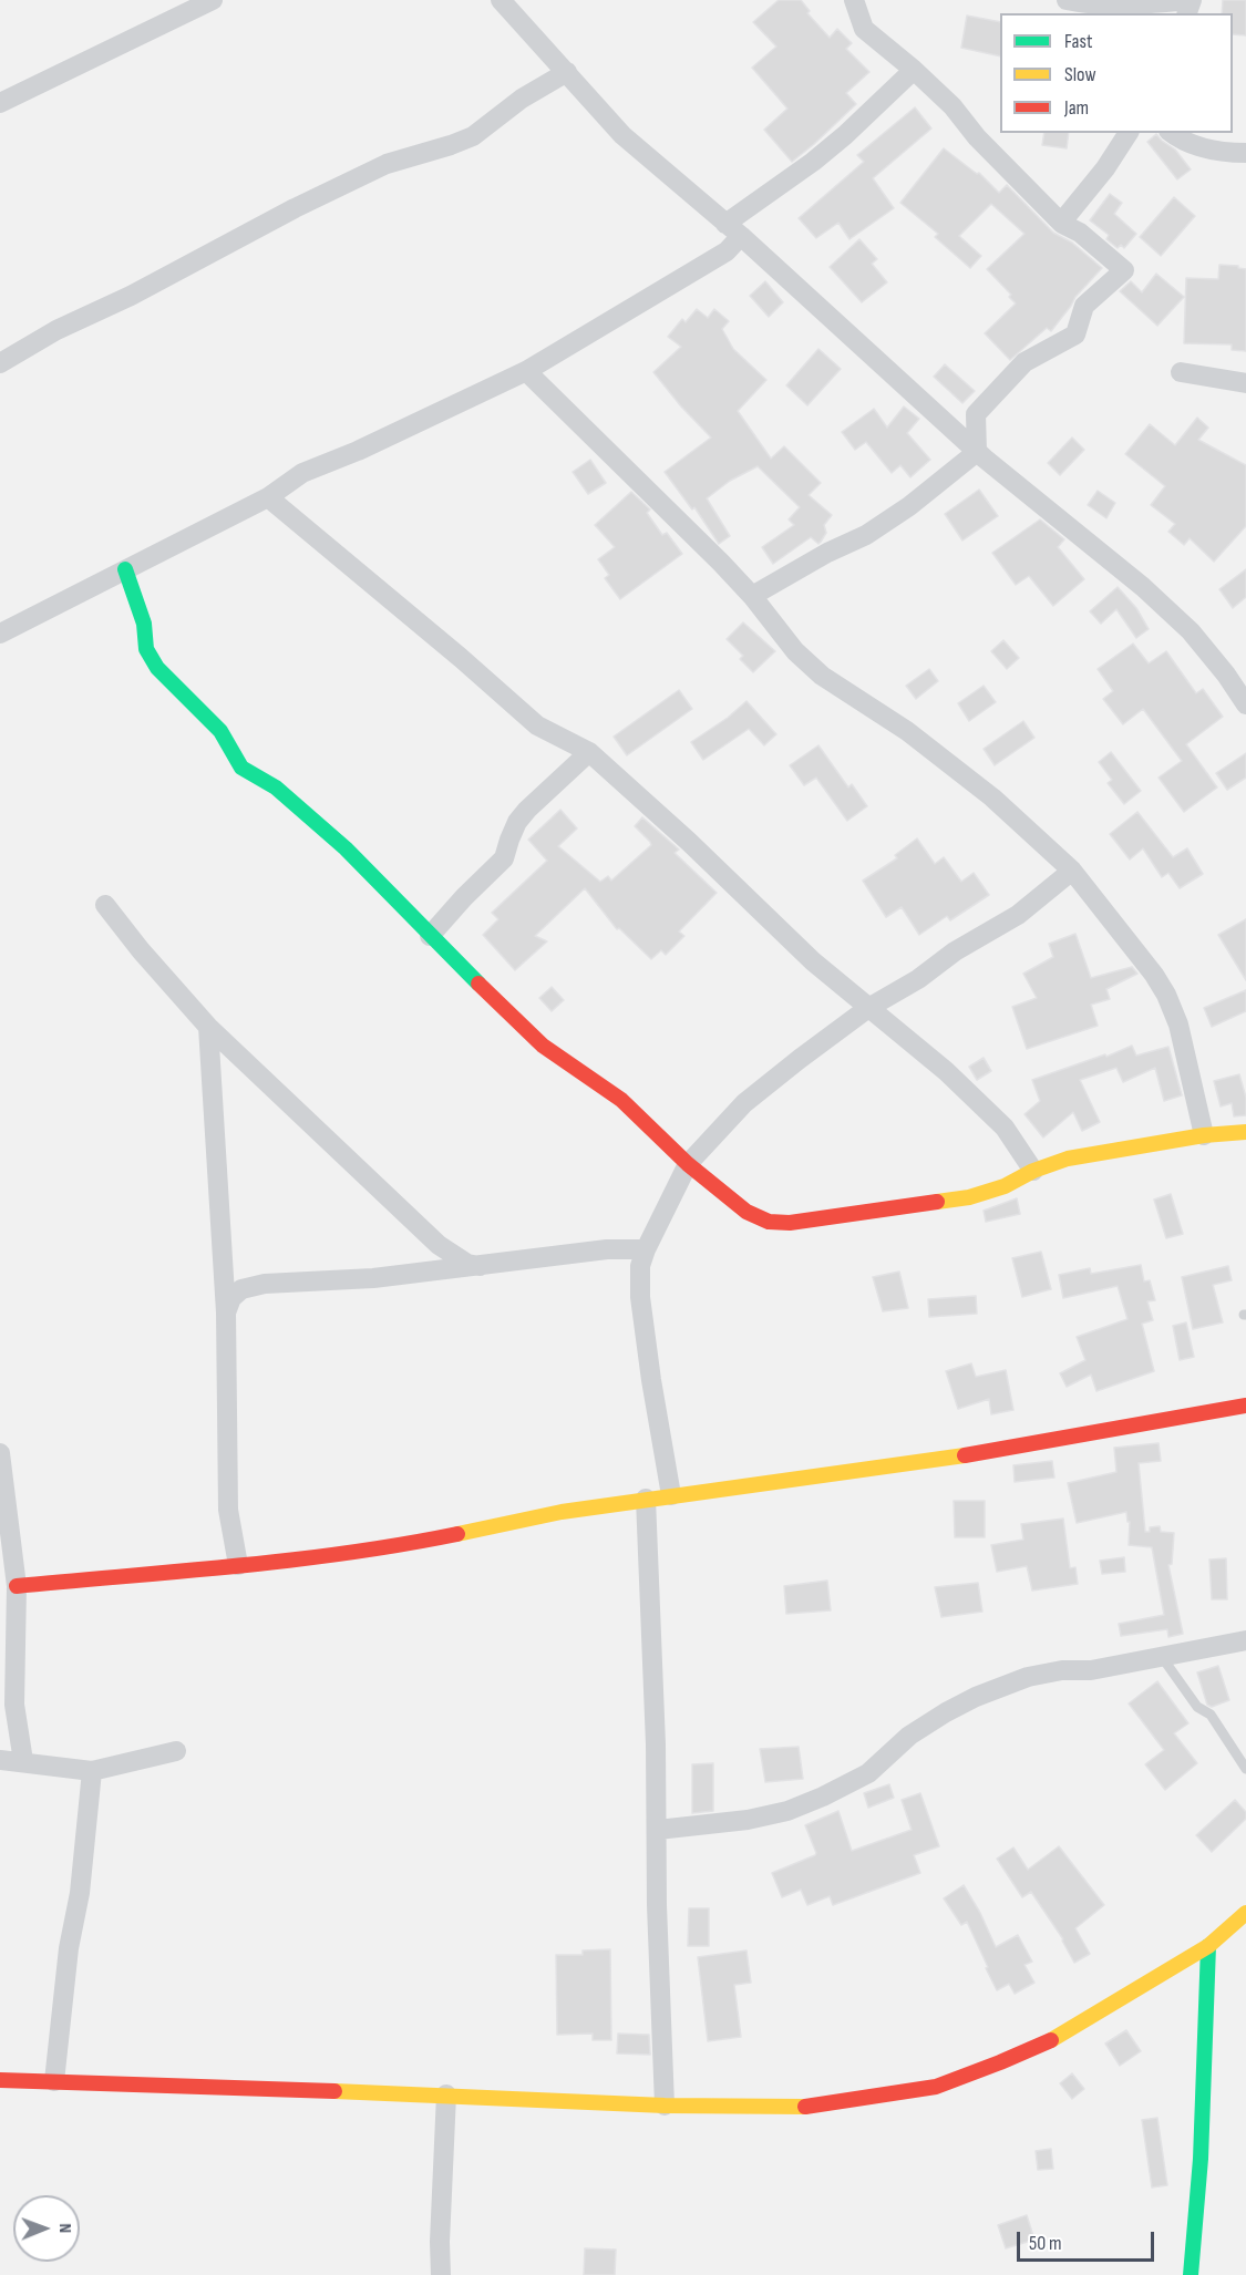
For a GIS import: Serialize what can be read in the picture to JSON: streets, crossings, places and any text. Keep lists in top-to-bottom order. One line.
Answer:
{"legend":["Fast","Slow","Jam"],"scale_bar":"50 m","north":"right"}
